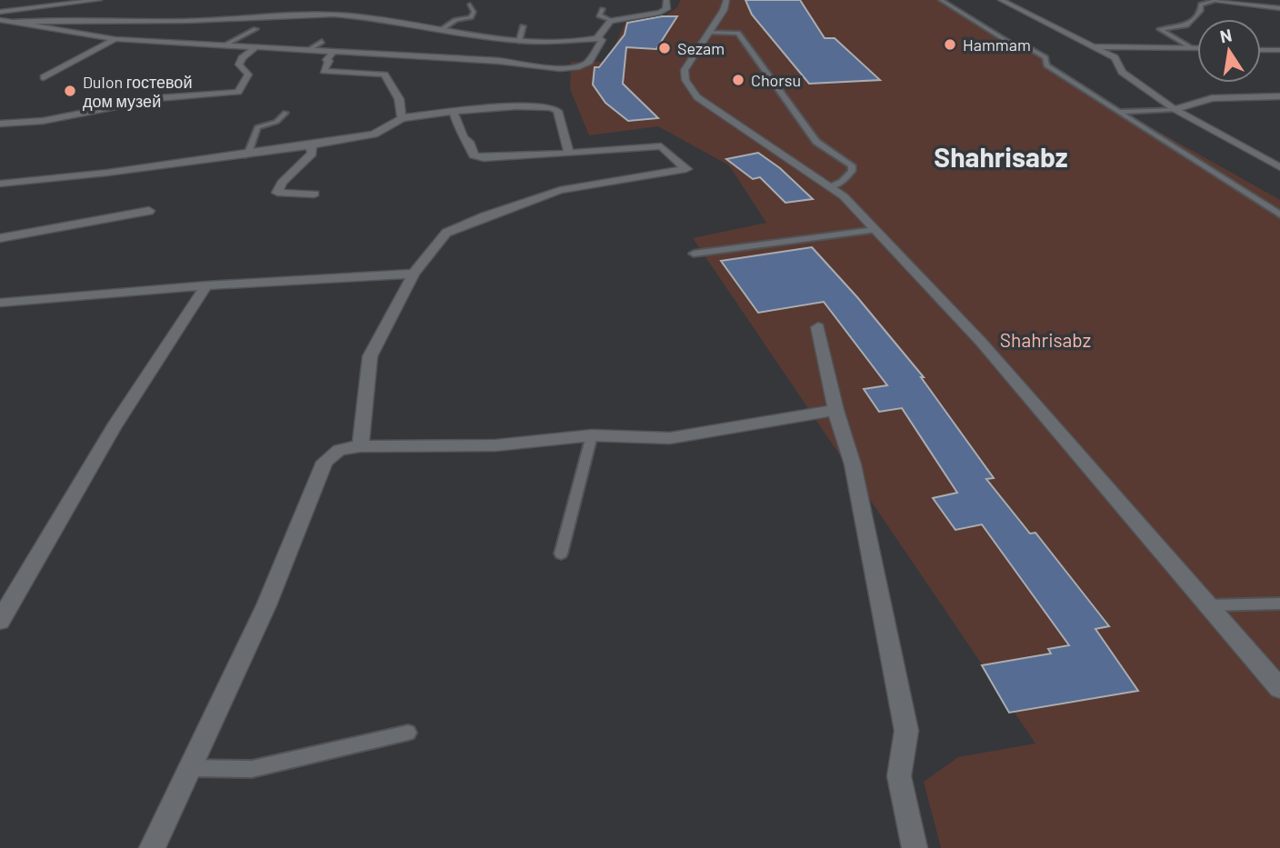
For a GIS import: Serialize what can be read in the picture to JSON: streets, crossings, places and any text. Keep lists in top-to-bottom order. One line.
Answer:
{"districts":["Shahrisabz"],"parks":["Shahrisabz"],"places":["Hammam","Sezam","Chorsu","Dulon гостевой дом музей"],"north":"top"}
